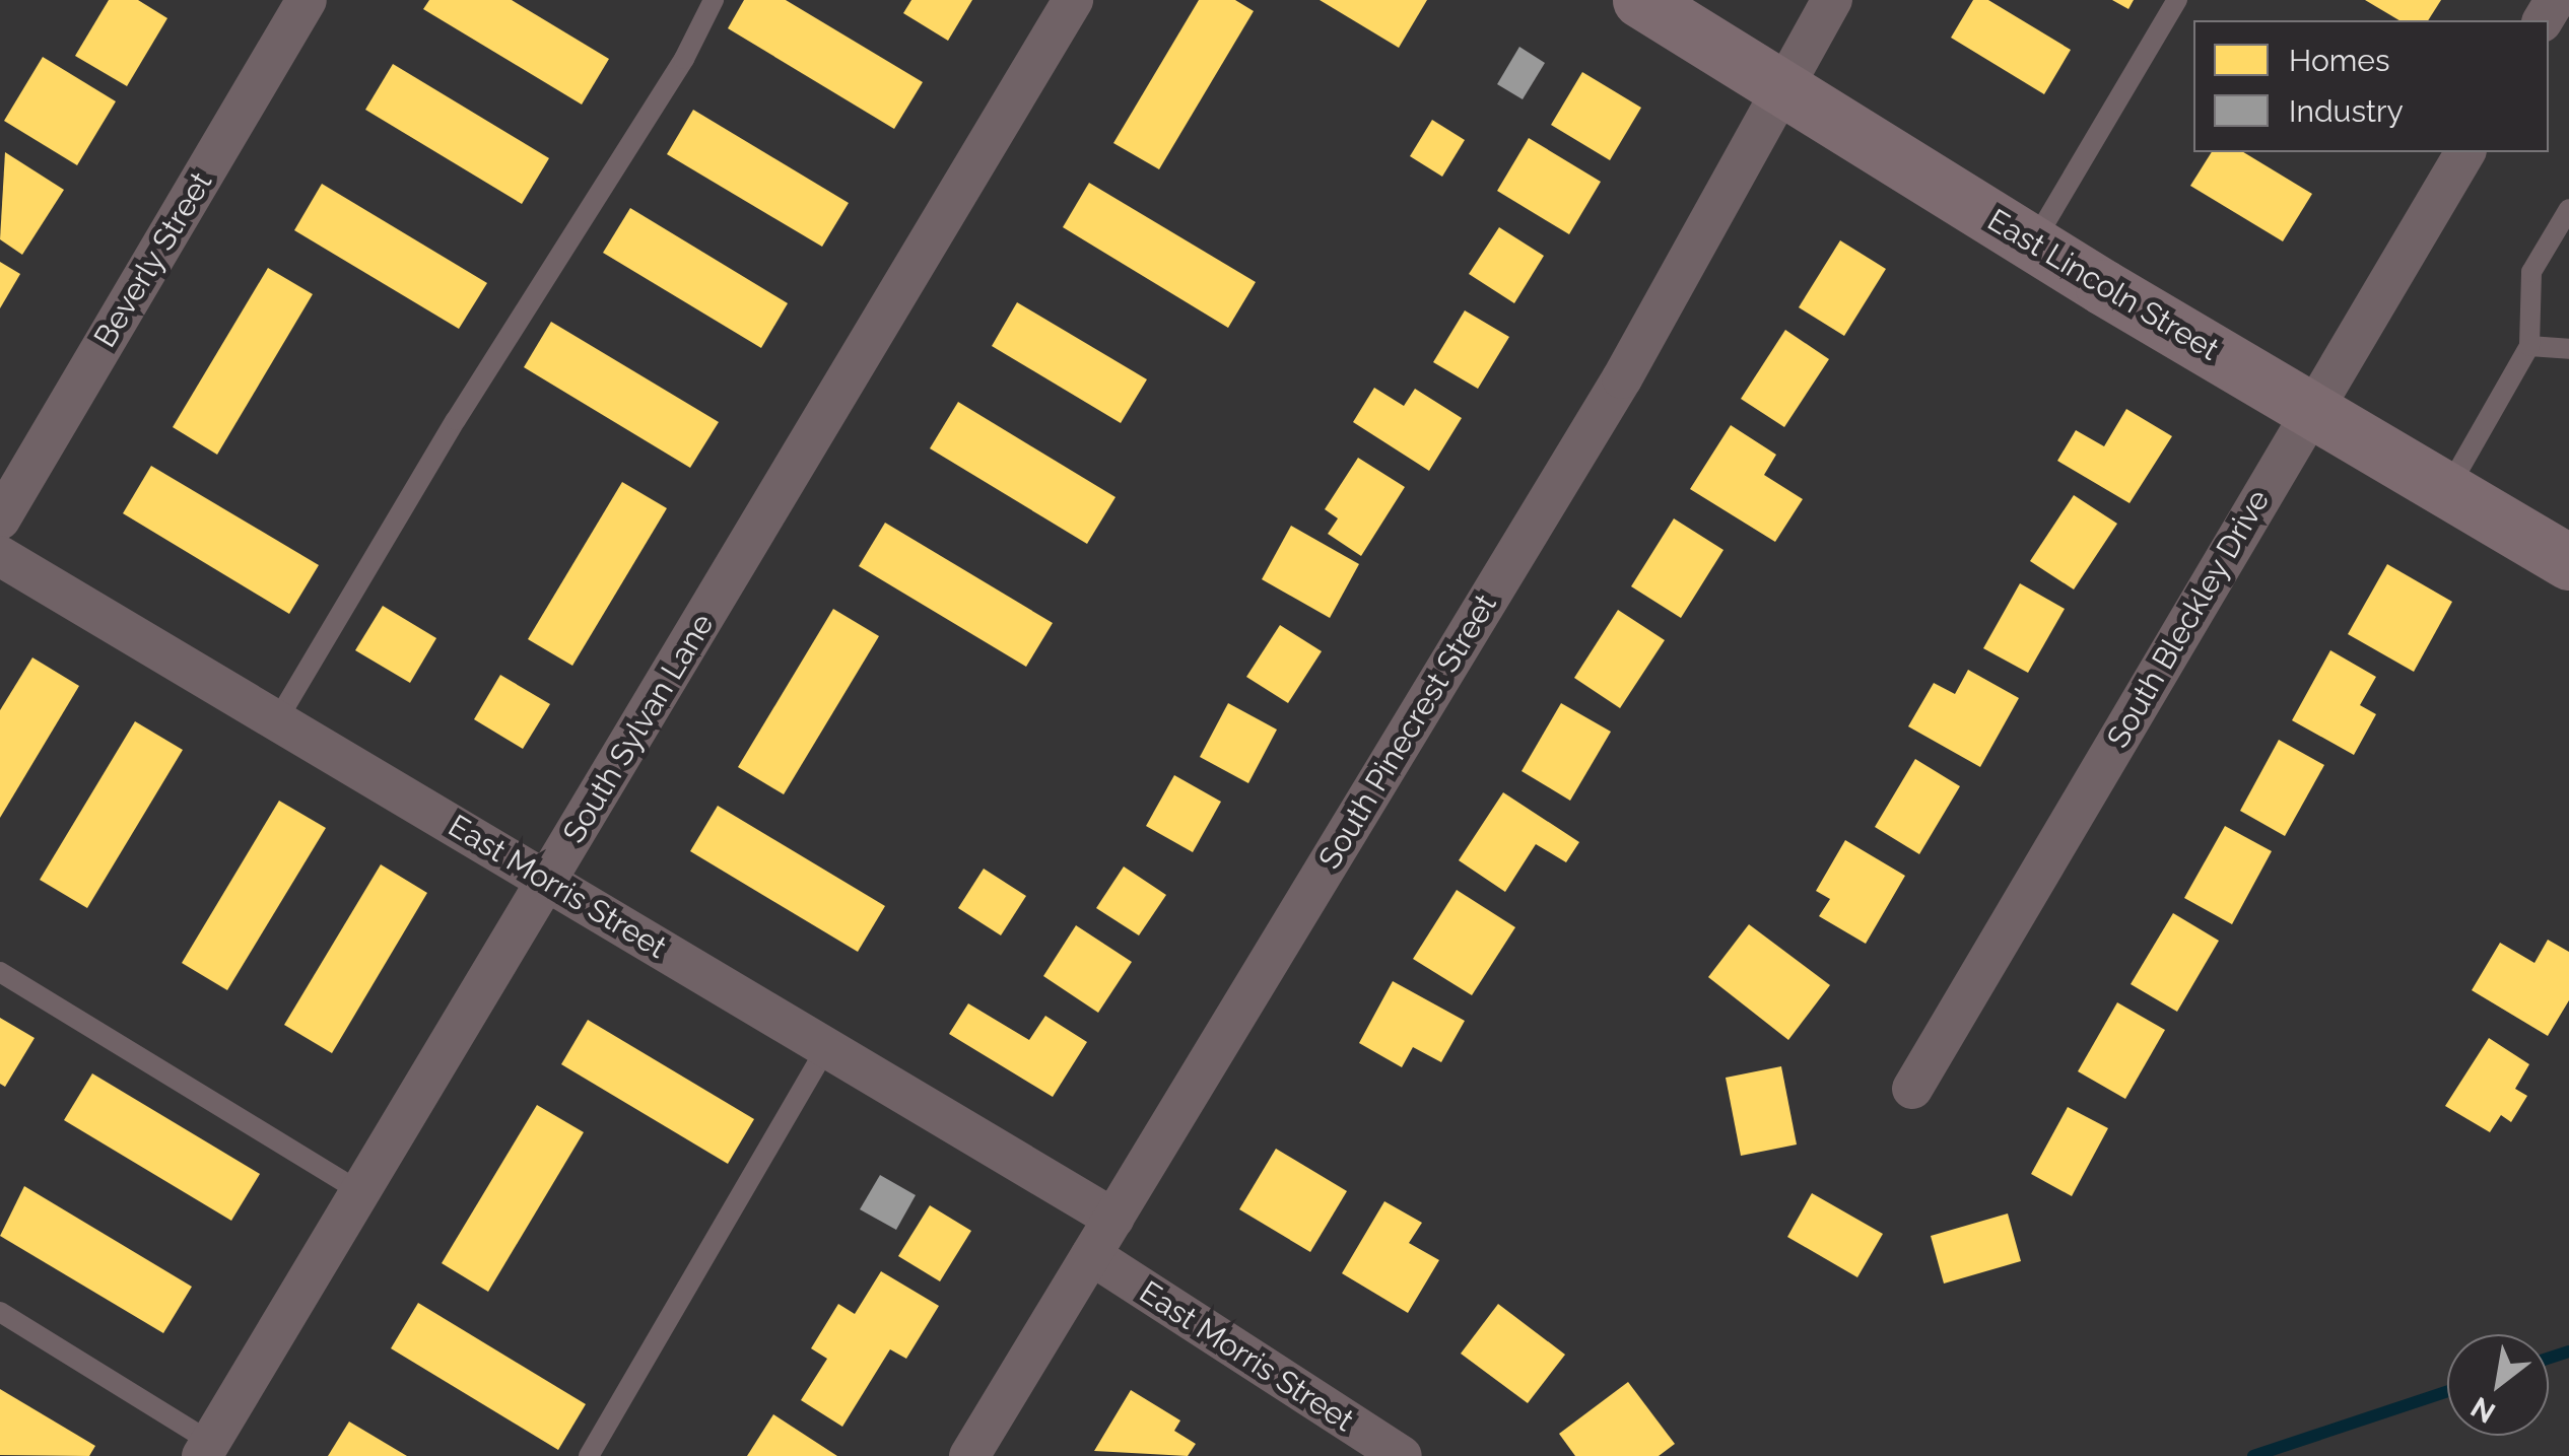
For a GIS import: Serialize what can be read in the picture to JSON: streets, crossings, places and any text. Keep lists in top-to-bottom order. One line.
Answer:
{"streets":{"street":["Beverly Street","East Lincoln Street","South Bleckley Drive","South Sylvan Lane","South Pinecrest Street","East Morris Street"]},"crossings":[["East Lincoln Street","South Bleckley Drive"],["East Lincoln Street","South Pinecrest Street"],["South Sylvan Lane","East Morris Street"],["South Pinecrest Street","East Morris Street"]],"legend":["Homes","Industry"],"north":"bottom left"}
